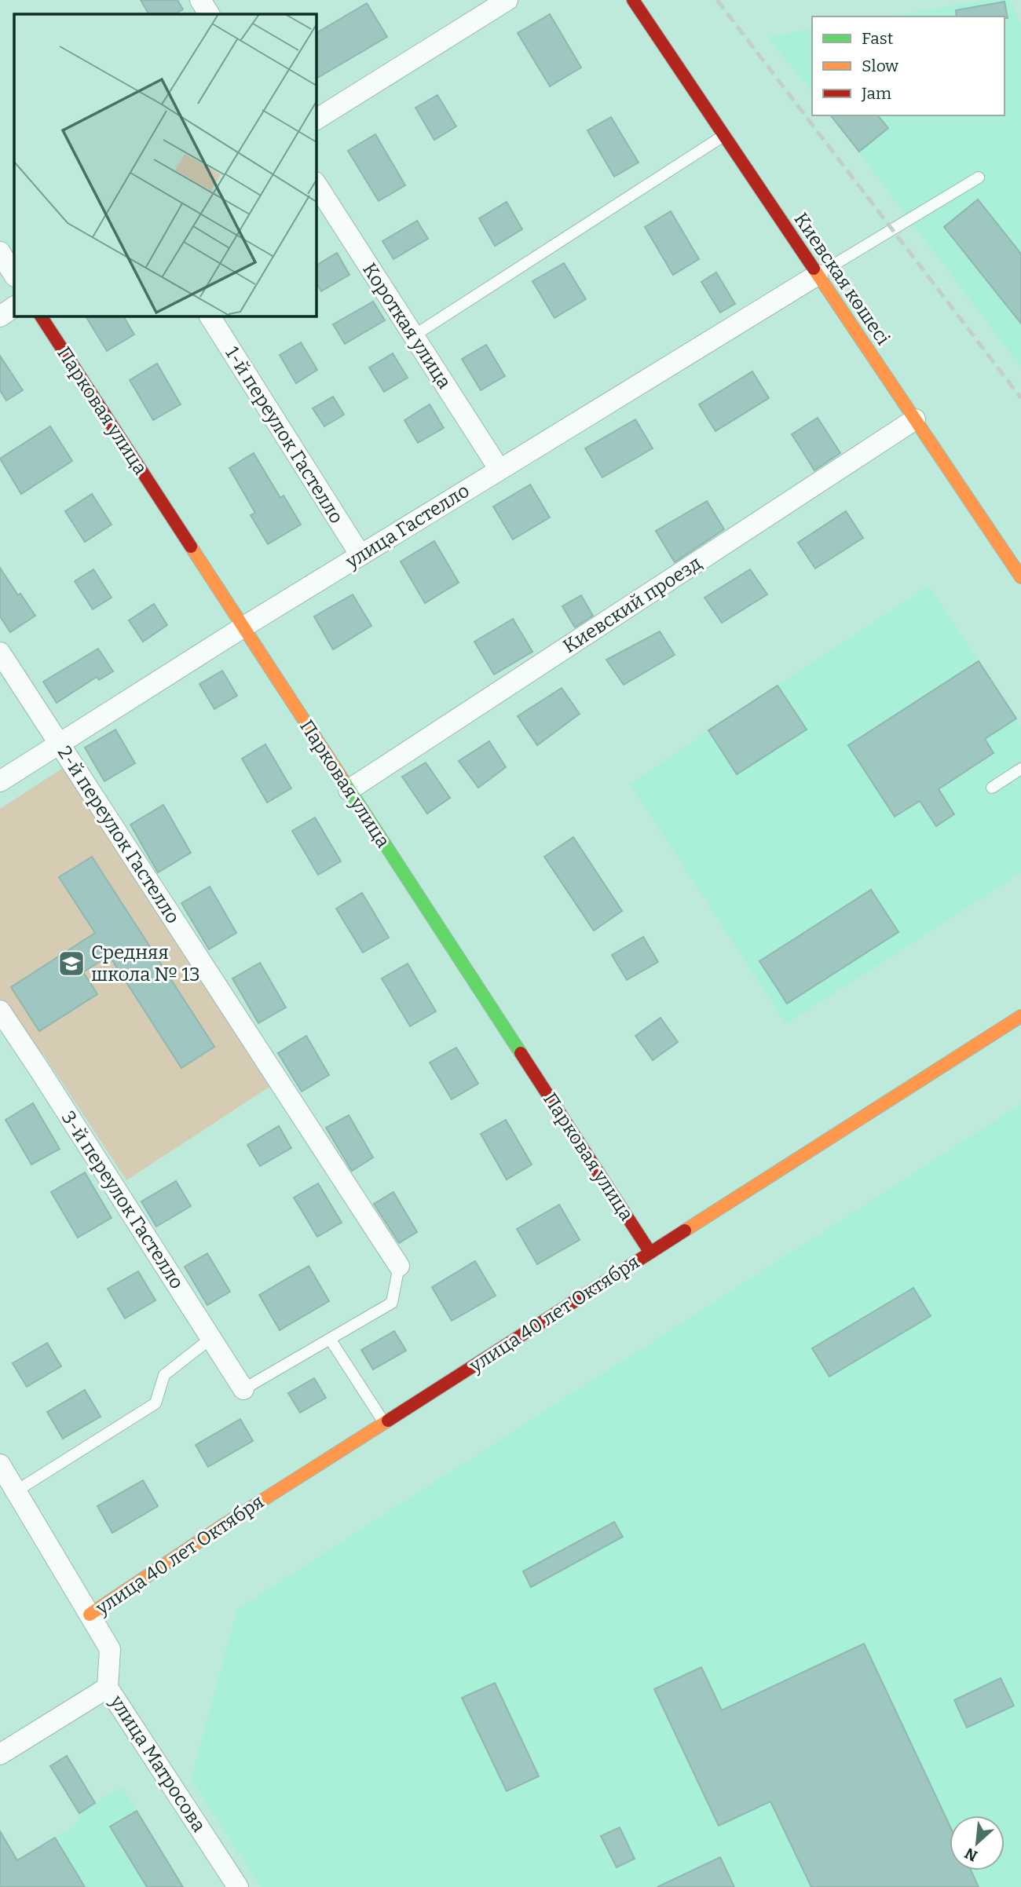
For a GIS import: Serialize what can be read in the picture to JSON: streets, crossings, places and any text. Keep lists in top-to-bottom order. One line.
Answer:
{"streets":{"main road":["Киевская көшесі","Парковая улица","улица 40 лет Октября"],"street":["Короткая улица","1-й переулок Гастелло","улица Гастелло","Киевский проезд","2-й переулок Гастелло","3-й переулок Гастелло","улица Матросова"]},"crossings":[["Киевская көшесі","улица Гастелло"],["Киевская көшесі","Киевский проезд"],["Короткая улица","улица Гастелло"],["Парковая улица","улица Гастелло"],["Парковая улица","Киевский проезд"],["Парковая улица","улица 40 лет Октября"],["1-й переулок Гастелло","улица Гастелло"],["улица Гастелло","2-й переулок Гастелло"],["улица 40 лет Октября","улица Матросова"]],"places":{"school or university":["Средняя школа № 13"]},"legend":["Fast","Slow","Jam"],"north":"bottom left"}
